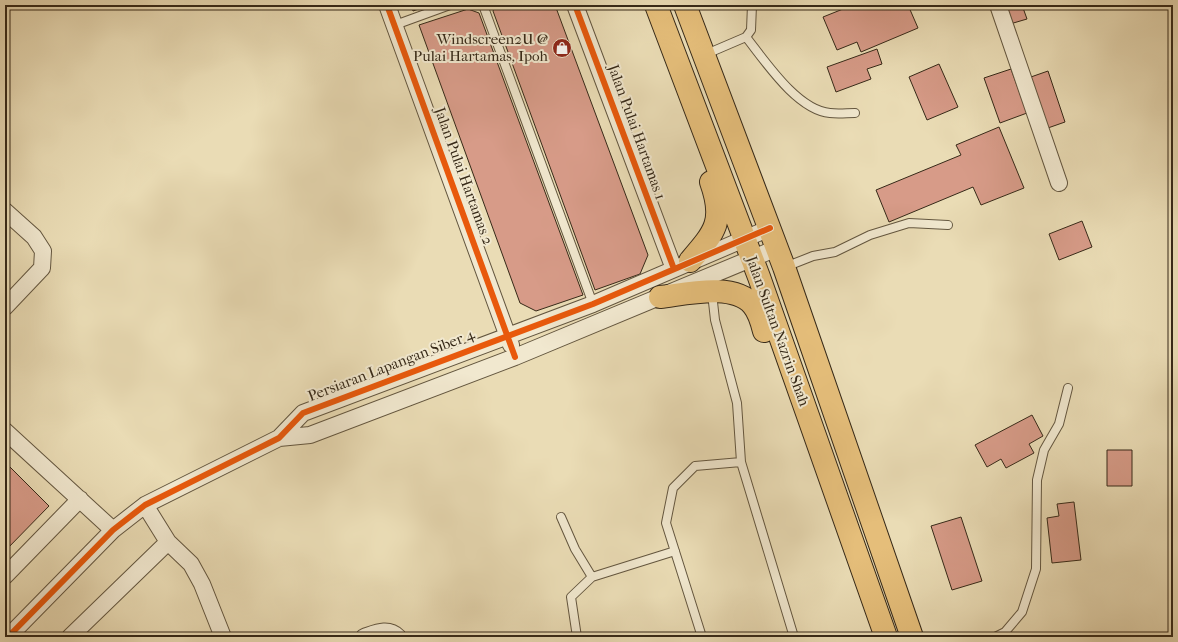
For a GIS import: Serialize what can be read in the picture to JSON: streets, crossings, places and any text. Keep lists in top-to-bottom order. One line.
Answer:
{"streets":{"highway":["Jalan Sultan Nazrin Shah"],"street":["Jalan Pulai Hartamas 1","Jalan Pulai Hartamas 2","Persiaran Lapangan Siber 4"]},"crossings":[["Jalan Pulai Hartamas 1","Persiaran Lapangan Siber 4"],["Jalan Pulai Hartamas 2","Persiaran Lapangan Siber 4"],["Jalan Sultan Nazrin Shah","Persiaran Lapangan Siber 4"]],"places":{"shop":["Windscreen2U @ Pulai Hartamas, Ipoh"]}}
